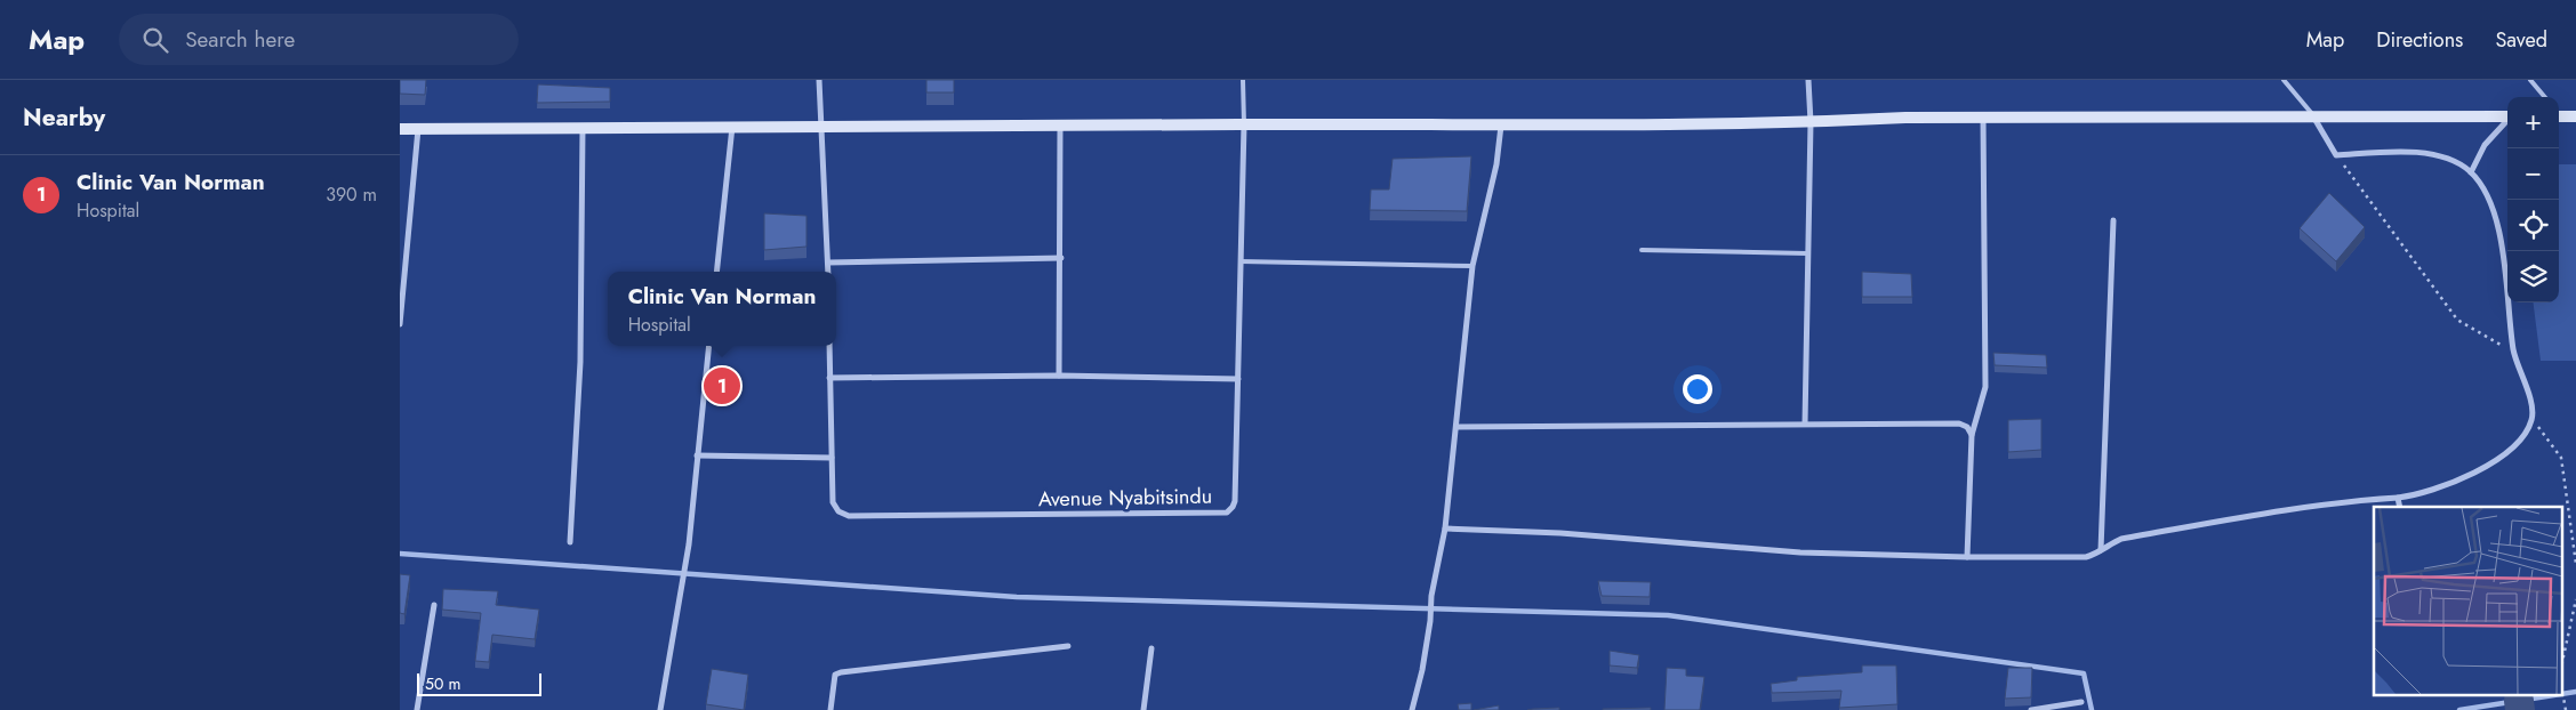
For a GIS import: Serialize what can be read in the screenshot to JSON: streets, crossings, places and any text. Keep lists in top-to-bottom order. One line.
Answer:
{"streets":{"street":["Avenue Nyabitsindu"]},"scale_bar":"50 m","page":{"header":"Map","search":"Search here","nav":["Map","Directions","Saved"],"heading":"Nearby","map_buttons":["+","−"],"list":[{"mark":"1","name":"Clinic Van Norman","note":"Hospital","value":"390 m"}],"popup":["Clinic Van Norman","Hospital"],"pins":"1","scale":"50 m"}}
